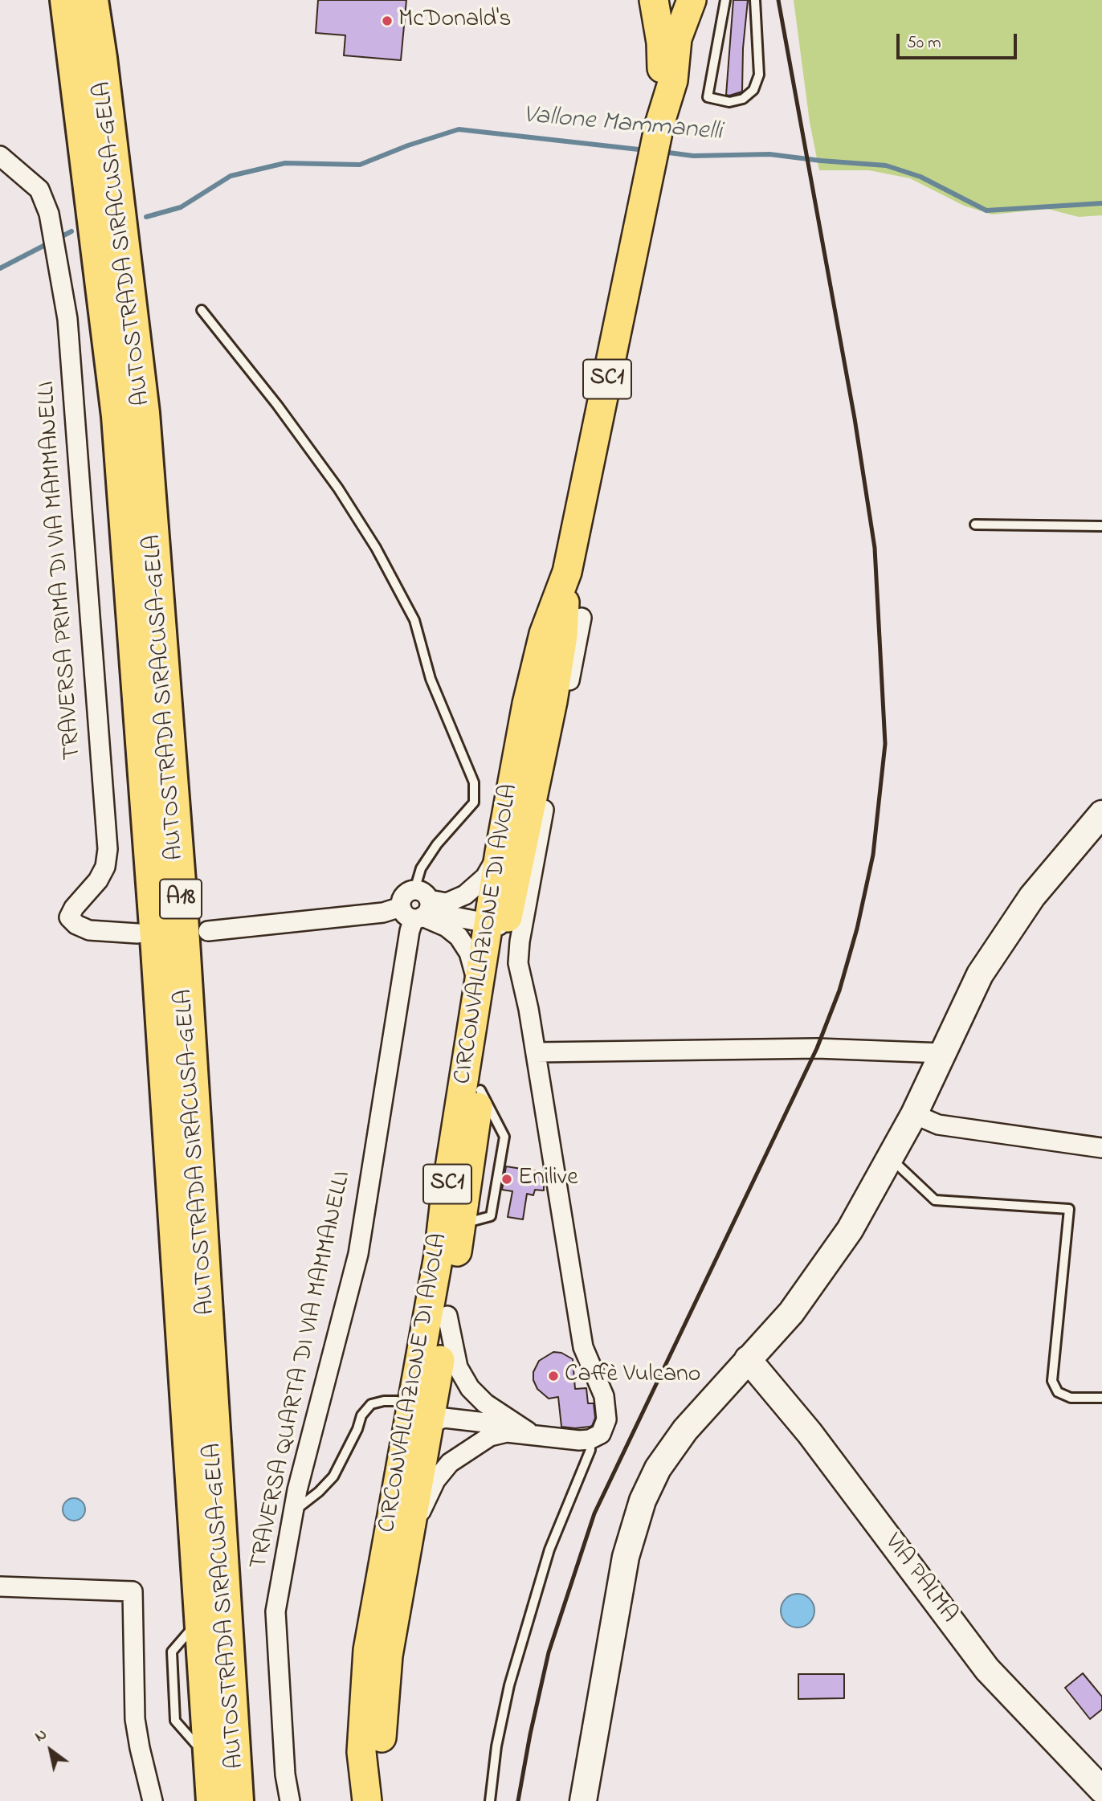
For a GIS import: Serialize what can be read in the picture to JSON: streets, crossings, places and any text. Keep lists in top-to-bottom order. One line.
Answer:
{"streets":{"highway":["AUTOSTRADA SIRACUSA-GELA","A18"],"main road":["SC1","CIRCONVALLAZIONE DI AVOLA","VIA PALMA"],"street":["TRAVERSA PRIMA DI VIA MAMMANELLI","TRAVERSA QUARTA DI VIA MAMMANELLI"]},"water":["Vallone Mammanelli"],"places":["McDonald's","Enilive","Caffè Vulcano"],"scale_bar":"50 m","north":"top left"}
